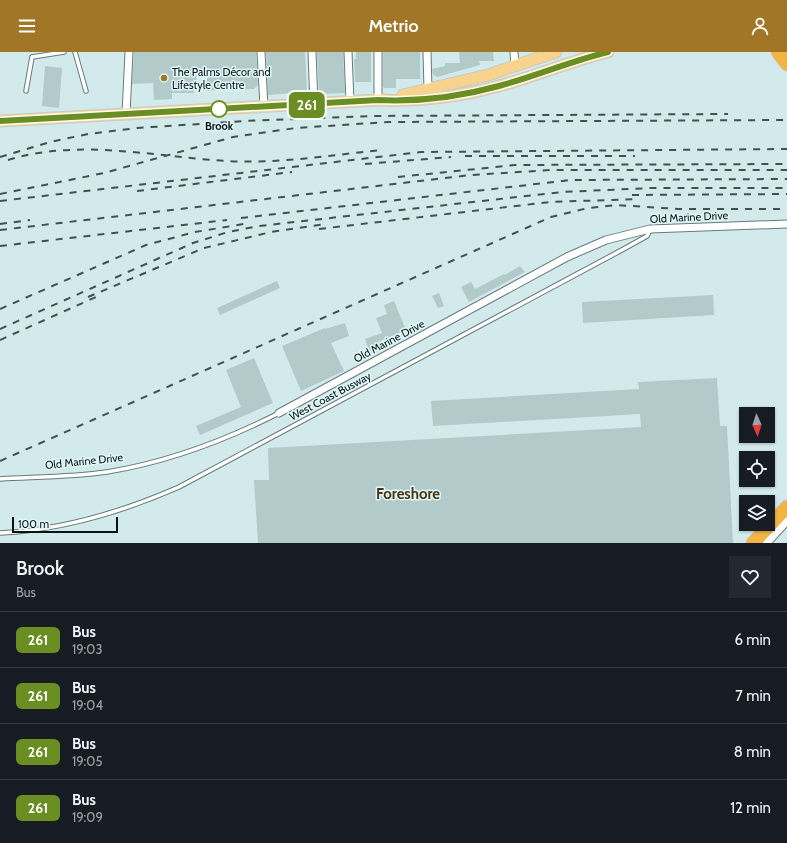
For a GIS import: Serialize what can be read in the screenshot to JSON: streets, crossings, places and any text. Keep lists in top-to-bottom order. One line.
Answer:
{"streets":{"street":["Old Marine Drive"],"lane":["West Coast Busway"]},"crossings":[["Old Marine Drive","West Coast Busway"]],"districts":["Foreshore"],"places":["The Palms Décor and Lifestyle Centre","Brook"],"lines":["bus line 261"],"scale_bar":"100 m","north":"bottom","page":{"header":"Metrio","on_map":"261","scale":"100 m","heading":["Brook","Bus"],"list":[{"mark":"261","name":"Bus","note":"19:03","value":"6 min"},{"mark":"261","name":"Bus","note":"19:04","value":"7 min"},{"mark":"261","name":"Bus","note":"19:05","value":"8 min"},{"mark":"261","name":"Bus","note":"19:09","value":"12 min"}]}}
